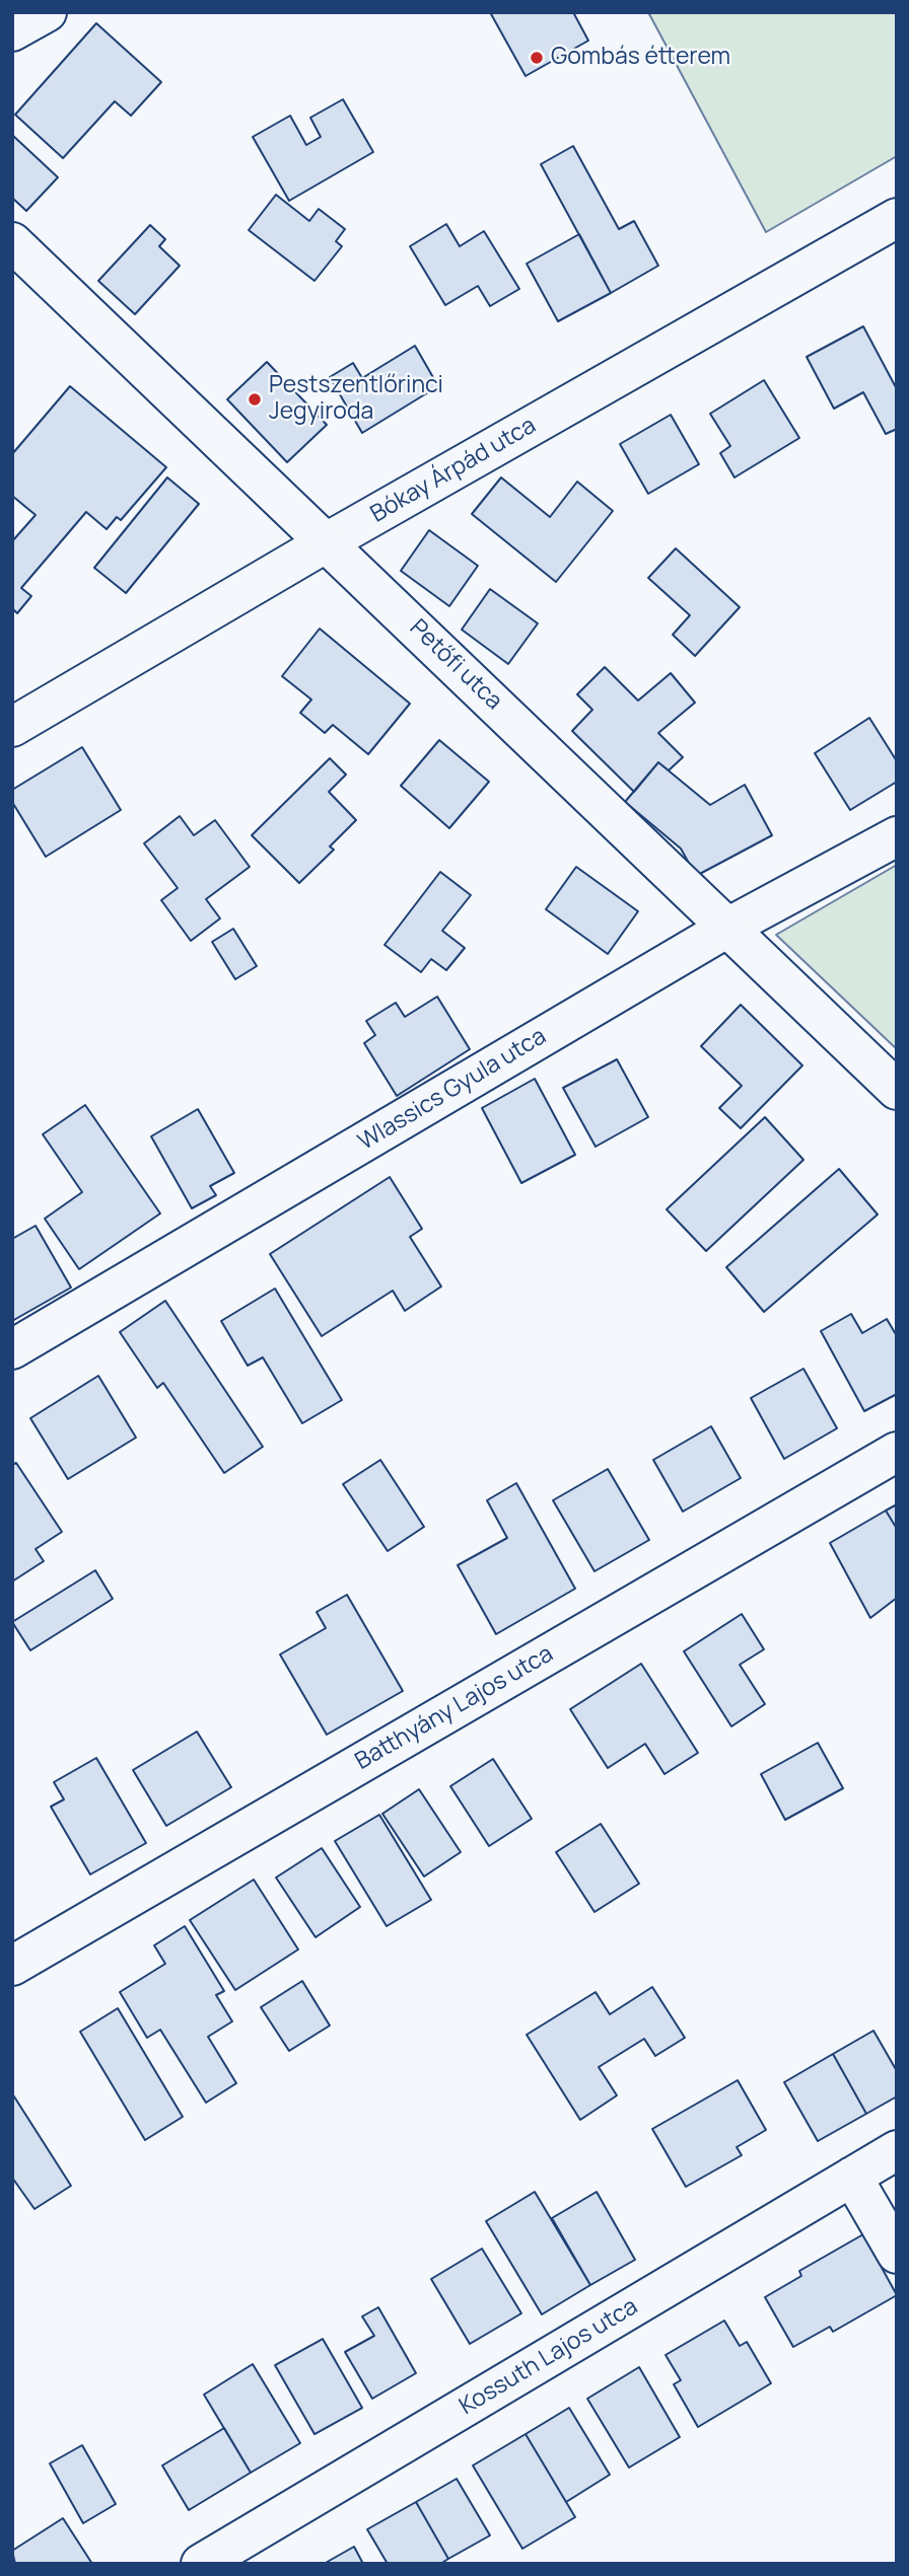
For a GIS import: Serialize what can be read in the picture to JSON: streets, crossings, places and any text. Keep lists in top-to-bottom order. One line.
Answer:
{"streets":{"street":["Bókay Árpád utca","Petőfi utca","Wlassics Gyula utca","Batthyány Lajos utca","Kossuth Lajos utca"]},"crossings":[["Bókay Árpád utca","Petőfi utca"],["Petőfi utca","Wlassics Gyula utca"]],"places":["Gombás étterem","Pestszentlőrinci Jegyiroda"]}
